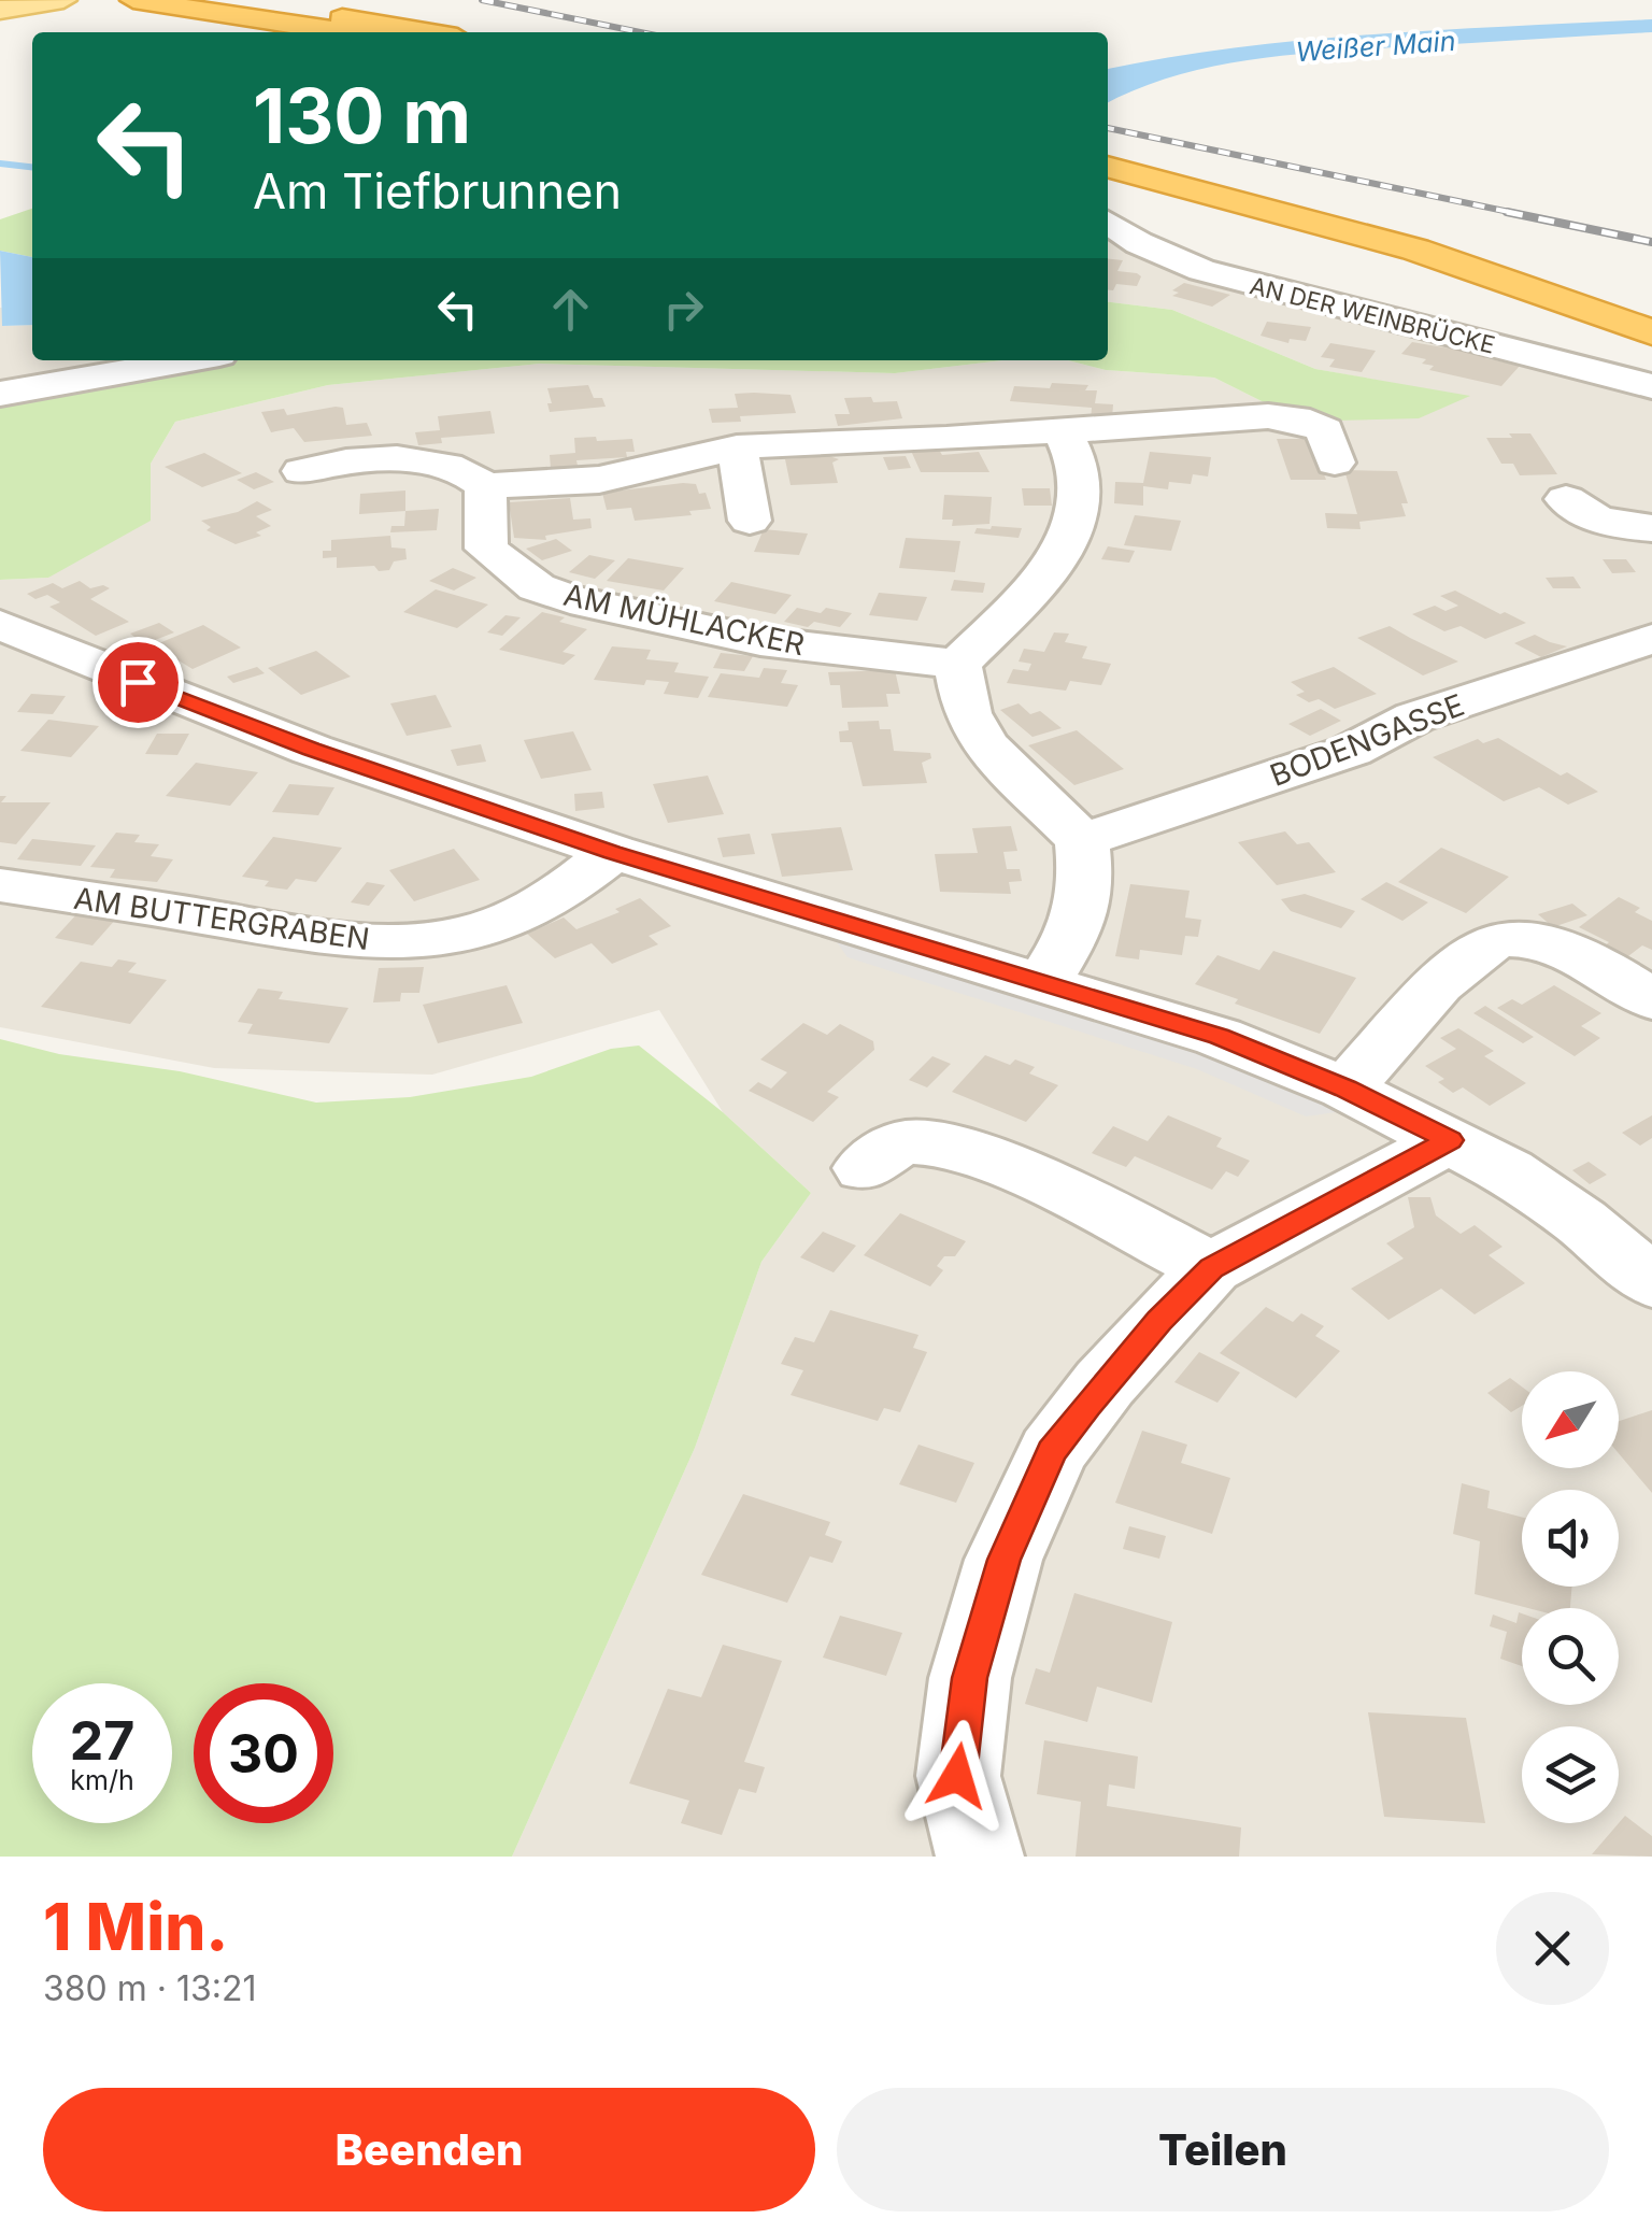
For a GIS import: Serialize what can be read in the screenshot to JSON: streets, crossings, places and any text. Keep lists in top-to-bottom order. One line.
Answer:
{"streets":{"street":["AN DER WEINBRÜCKE","AM MÜHLACKER","BODENGASSE","AM BUTTERGRABEN"]},"water":["Weißer Main"],"north":"bottom left","page":{"turn":["130 m","Am Tiefbrunnen"],"speed":"27 km/h","limit":"30","heading":["1 Min.","380 m · 13:21"],"buttons":["Beenden","Teilen"]}}
